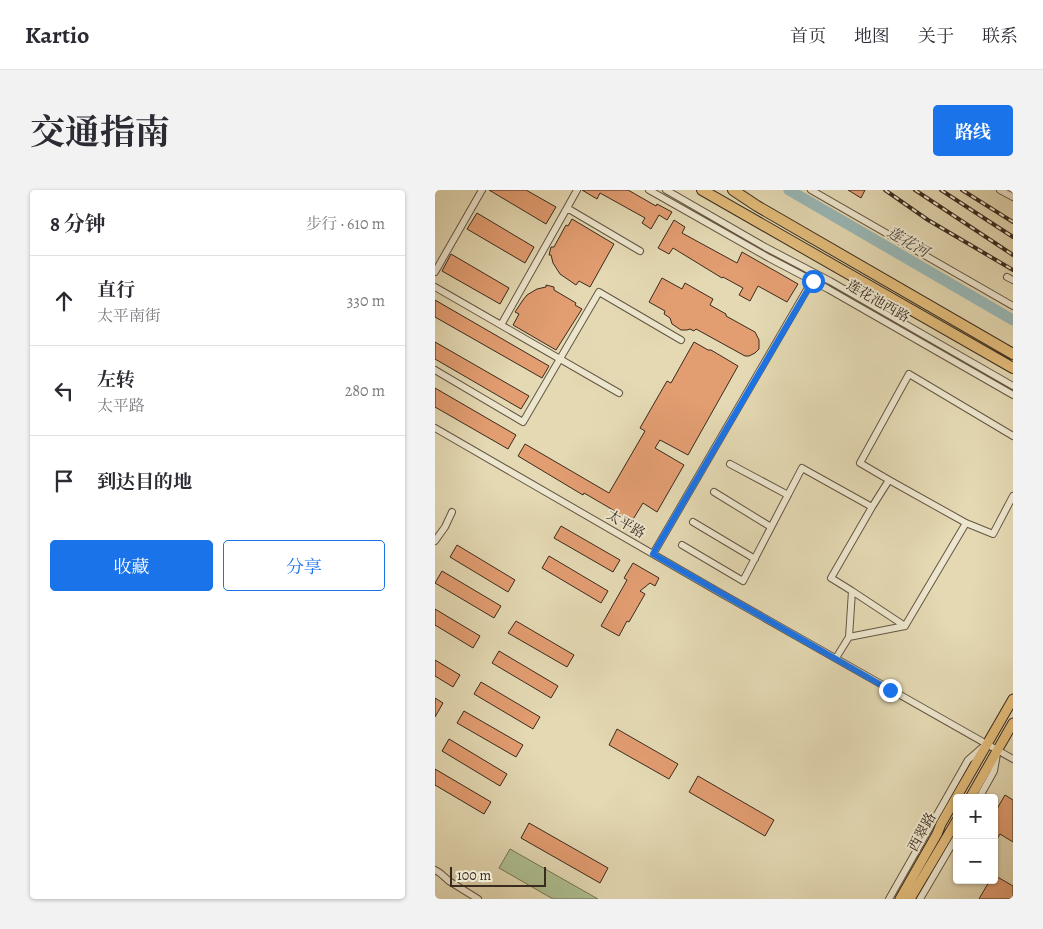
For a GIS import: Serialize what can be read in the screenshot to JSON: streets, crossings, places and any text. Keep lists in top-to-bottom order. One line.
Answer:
{"streets":{"highway":["莲花池西路"],"main road":["西翠路"],"street":["太平路"]},"crossings":[["太平路","西翠路"]],"water":["莲花河"],"scale_bar":"100 m","page":{"header":"Kartio","nav":["首页","地图","关于","联系"],"title":"交通指南","buttons":["路线",["收藏","分享"]],"heading":["8 分钟","步行 · 610 m"],"list":[["直行","太平南街","330 m"],["左转","太平路","280 m"],"到达目的地"],"map_buttons":["+","−"],"scale":"100 m"}}
